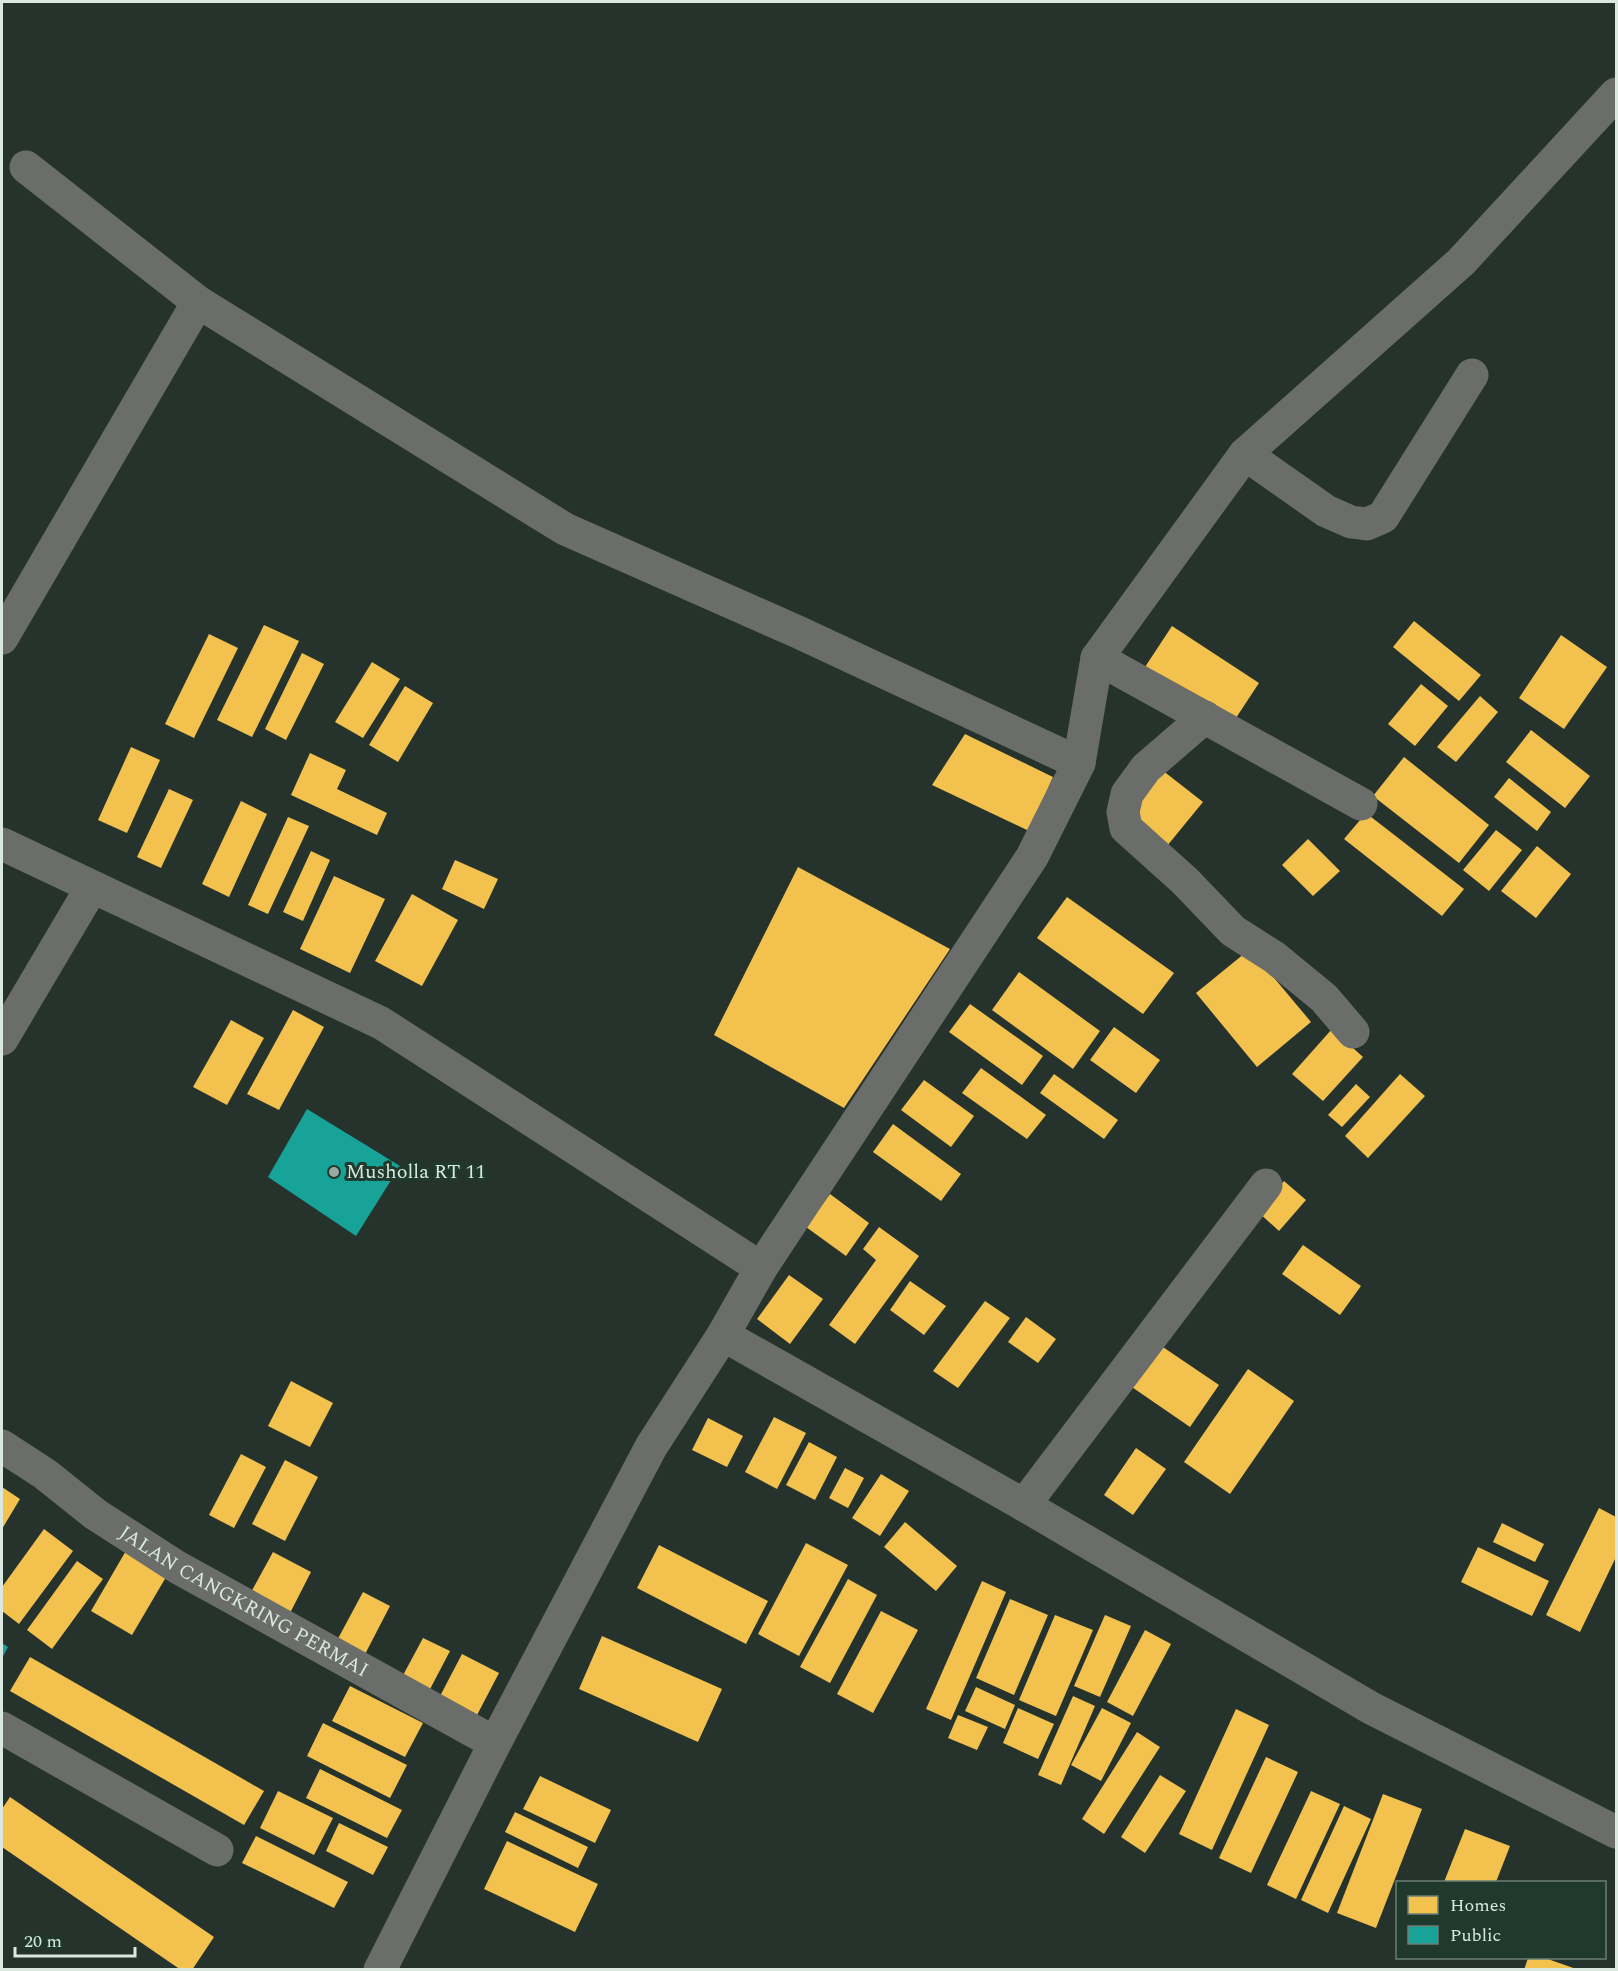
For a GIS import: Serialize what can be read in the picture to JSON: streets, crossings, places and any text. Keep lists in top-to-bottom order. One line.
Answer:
{"streets":{"street":["JALAN CANGKRING PERMAI"]},"places":["Musholla RT 11"],"legend":["Homes","Public"],"scale_bar":"20 m"}
